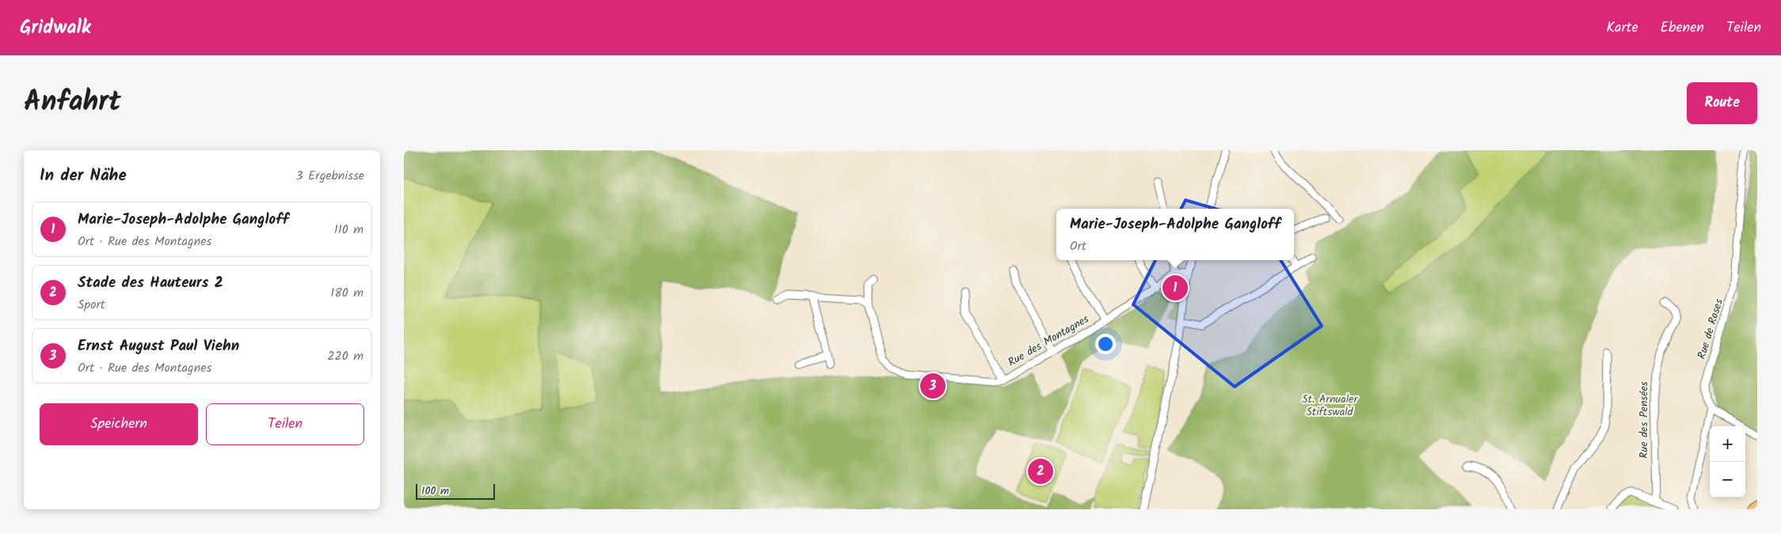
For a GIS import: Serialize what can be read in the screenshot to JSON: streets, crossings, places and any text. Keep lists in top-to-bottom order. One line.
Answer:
{"streets":{"street":["Rue de Roses","Rue des Montagnes","Rue des Pensées"]},"parks":["St. Arnualer Stiftswald"],"scale_bar":"100 m","page":{"header":"Gridwalk","nav":["Karte","Ebenen","Teilen"],"title":"Anfahrt","buttons":["Route",["Speichern","Teilen"]],"heading":["In der Nähe","3 Ergebnisse"],"list":[{"mark":"1","name":"Marie-Joseph-Adolphe Gangloff","note":"Ort · Rue des Montagnes","value":"110 m"},{"mark":"2","name":"Stade des Hauteurs 2","note":"Sport","value":"180 m"},{"mark":"3","name":"Ernst August Paul Viehn","note":"Ort · Rue des Montagnes","value":"220 m"}],"popup":["Marie-Joseph-Adolphe Gangloff","Ort"],"pins":["1","3","2"],"map_buttons":["+","−"],"scale":"100 m"}}
